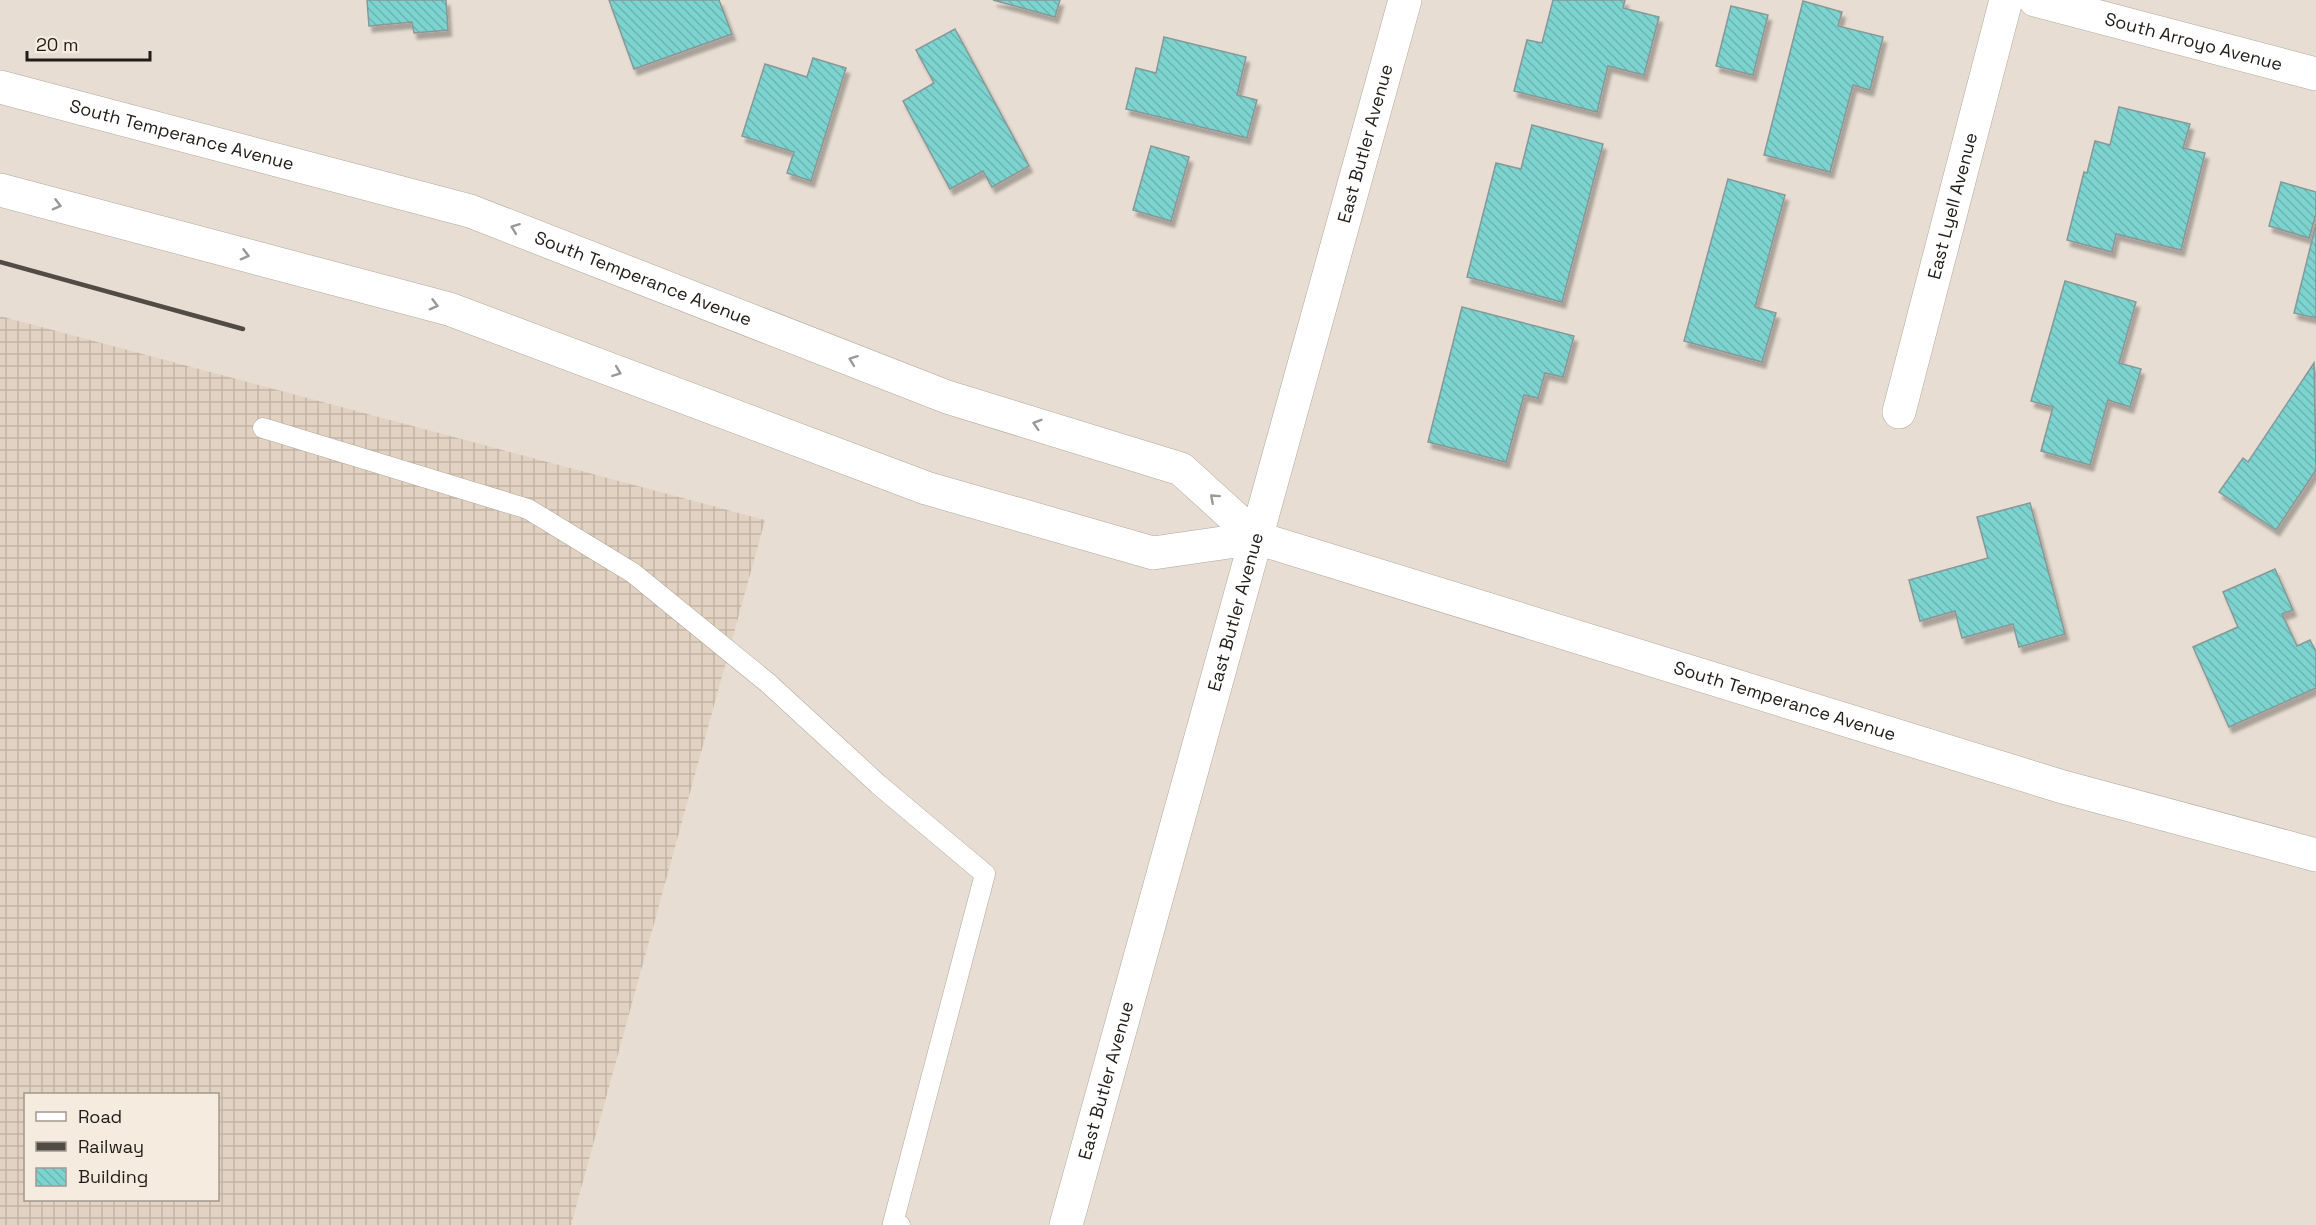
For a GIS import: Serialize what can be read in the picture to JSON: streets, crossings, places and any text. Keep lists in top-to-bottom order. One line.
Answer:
{"streets":{"main road":["South Arroyo Avenue","South Temperance Avenue","East Butler Avenue","East Lyell Avenue"]},"crossings":[["South Temperance Avenue","East Butler Avenue"]],"legend":["Road","Railway","Building"],"scale_bar":"20 m"}
